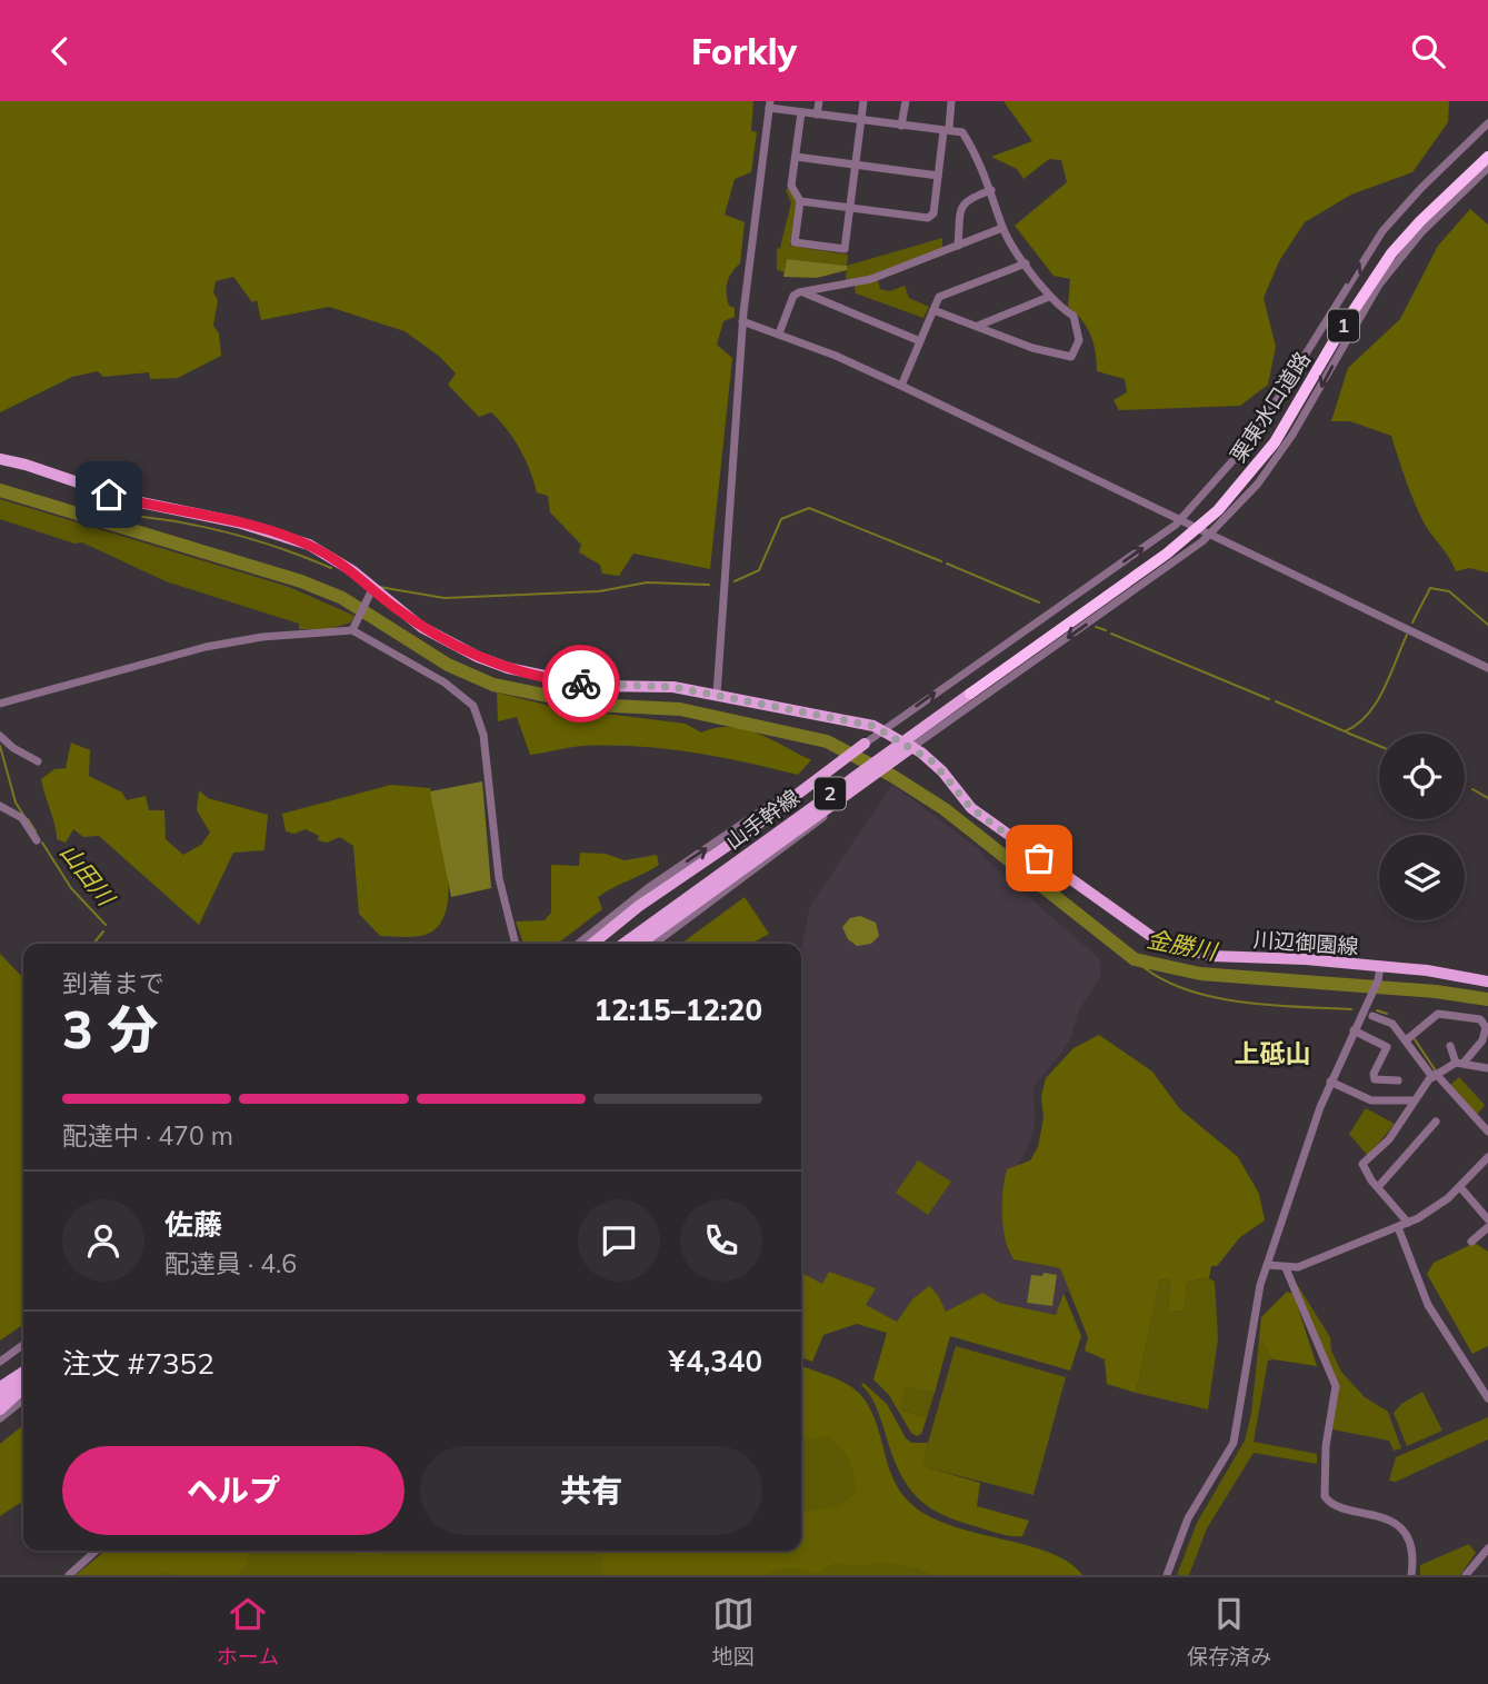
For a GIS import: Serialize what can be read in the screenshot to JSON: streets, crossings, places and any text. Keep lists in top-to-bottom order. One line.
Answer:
{"streets":{"highway":["1","栗東水口道路"],"main road":["2","山手幹線","川辺御園線"]},"crossings":[["栗東水口道路","山手幹線"]],"districts":["上砥山"],"water":["山田川","金勝川"],"page":{"header":"Forkly","heading":["3 分","到着まで","12:15–12:20"],"panel":["佐藤","配達員 · 4.6","注文 #7352","¥4,340"],"bar":"配達中 · 470 m","buttons":["ヘルプ","共有"],"tabs":["ホーム","地図","保存済み"]}}
